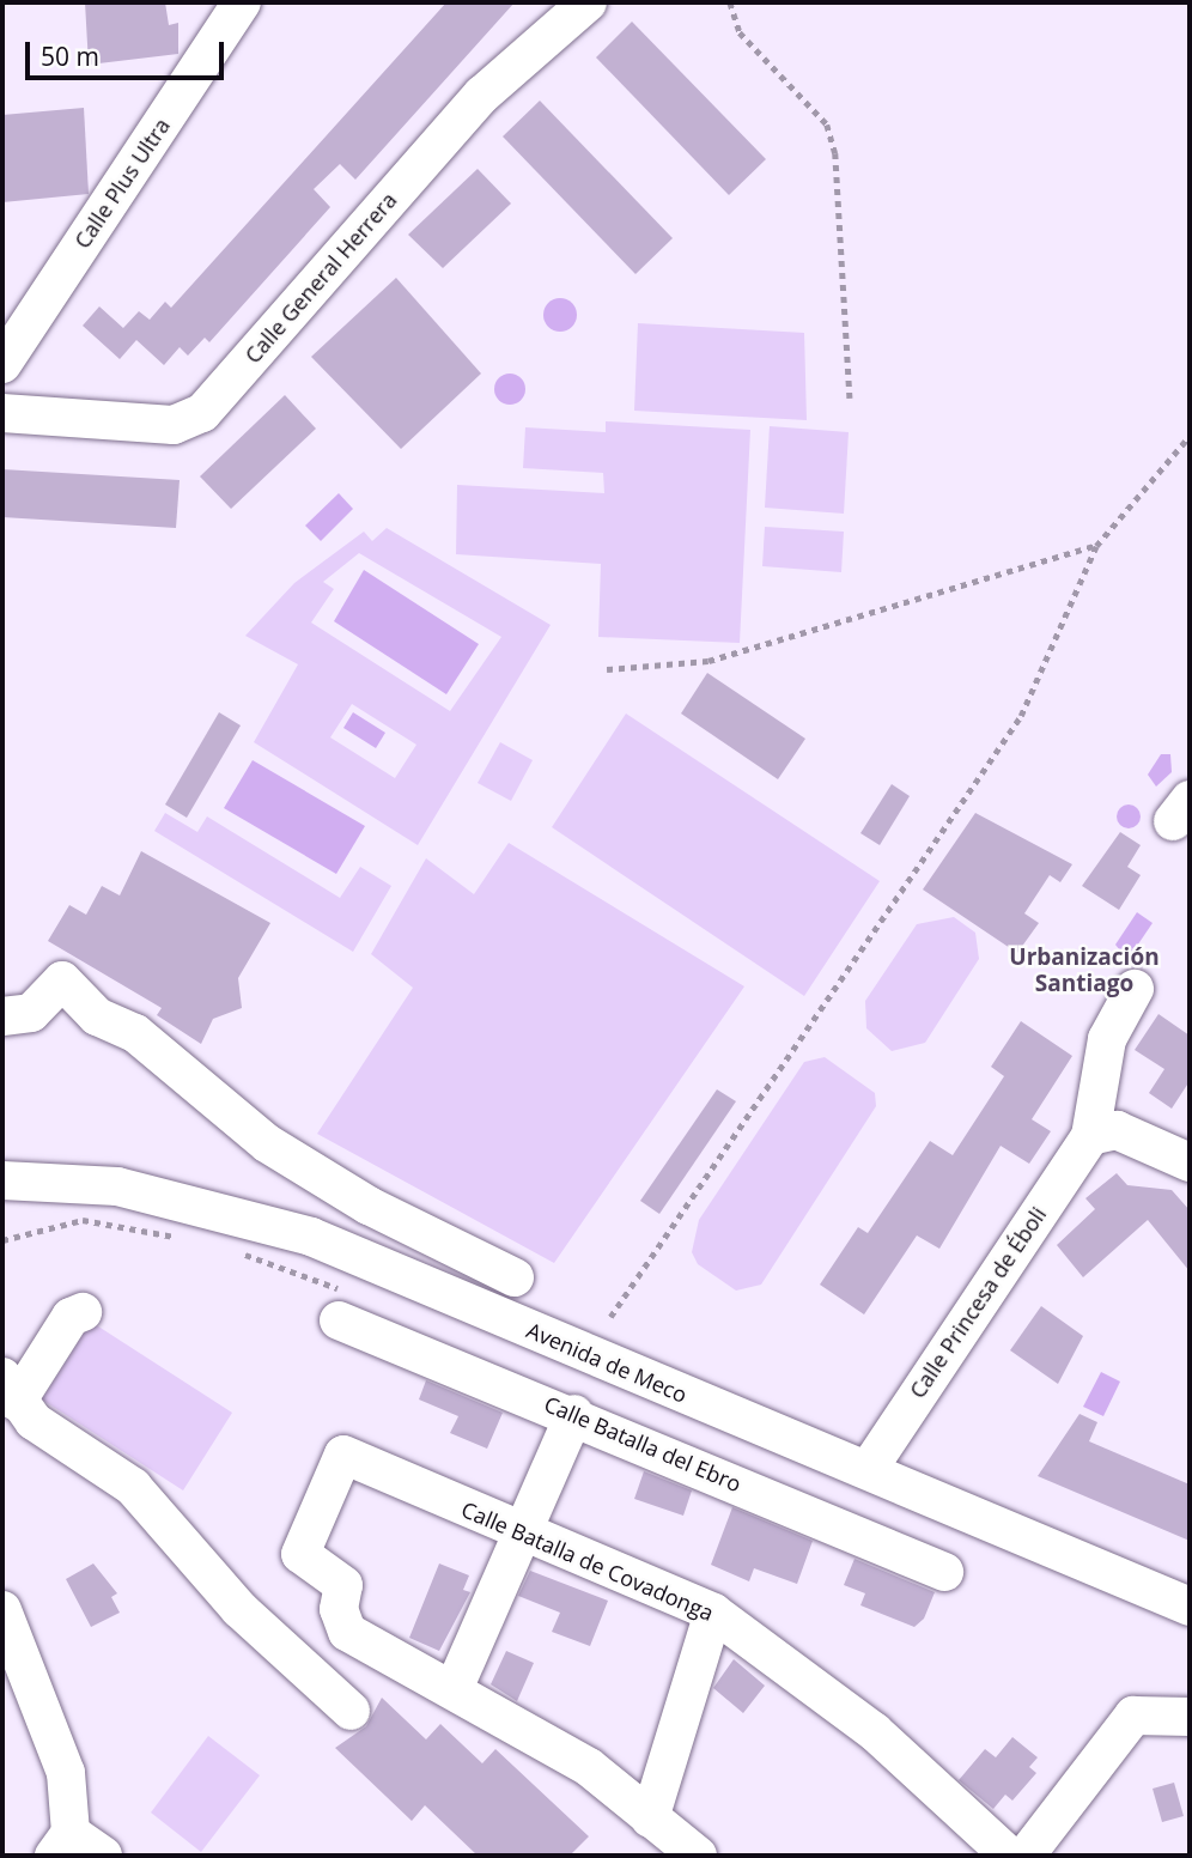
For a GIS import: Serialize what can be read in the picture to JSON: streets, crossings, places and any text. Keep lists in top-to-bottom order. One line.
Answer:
{"streets":{"street":["Calle Plus Ultra","Calle General Herrera","Calle Princesa de Éboli","Avenida de Meco","Calle Batalla del Ebro","Calle Batalla de Covadonga"]},"crossings":[["Calle Princesa de Éboli","Avenida de Meco"]],"districts":["Urbanización Santiago"],"scale_bar":"50 m"}
